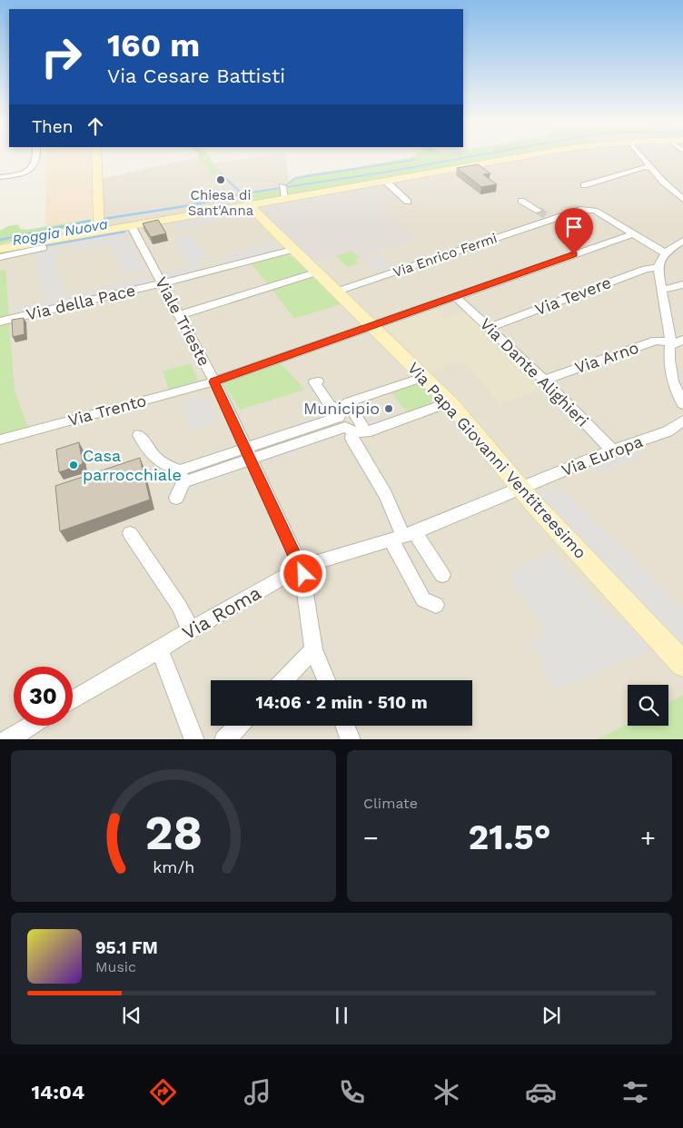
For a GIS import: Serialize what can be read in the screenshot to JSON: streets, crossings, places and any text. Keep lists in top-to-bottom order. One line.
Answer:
{"streets":{"main road":["Via Papa Giovanni Ventitreesimo"],"street":["Via Enrico Fermi","Via Tevere","Via della Pace","Viale Trieste","Via Arno","Via Dante Alighieri","Via Trento","Via Europa","Via Roma"]},"crossings":[["Via Enrico Fermi","Via Trento"],["Via Enrico Fermi","Via Papa Giovanni Ventitreesimo"],["Via Tevere","Via Dante Alighieri"],["Via della Pace","Viale Trieste"],["Via della Pace","Via Papa Giovanni Ventitreesimo"],["Viale Trieste","Via Trento"],["Viale Trieste","Via Roma"],["Via Arno","Via Dante Alighieri"],["Via Dante Alighieri","Via Trento"],["Via Dante Alighieri","Via Europa"],["Via Trento","Via Papa Giovanni Ventitreesimo"],["Via Europa","Via Papa Giovanni Ventitreesimo"],["Via Europa","Via Roma"],["Via Papa Giovanni Ventitreesimo","Via Roma"]],"water":["Roggia Nuova"],"places":["Chiesa di Sant'Anna","Municipio","Casa parrocchiale"],"page":{"turn":["160 m","Via Cesare Battisti"],"then":"Then","limit":"30","trip":"14:06 · 2 min · 510 m","tile":"Climate","heat":["−","21.5°","+"],"song":["95.1 FM","Music"],"tabs":"14:04","gauge":["28","km/h"]}}
